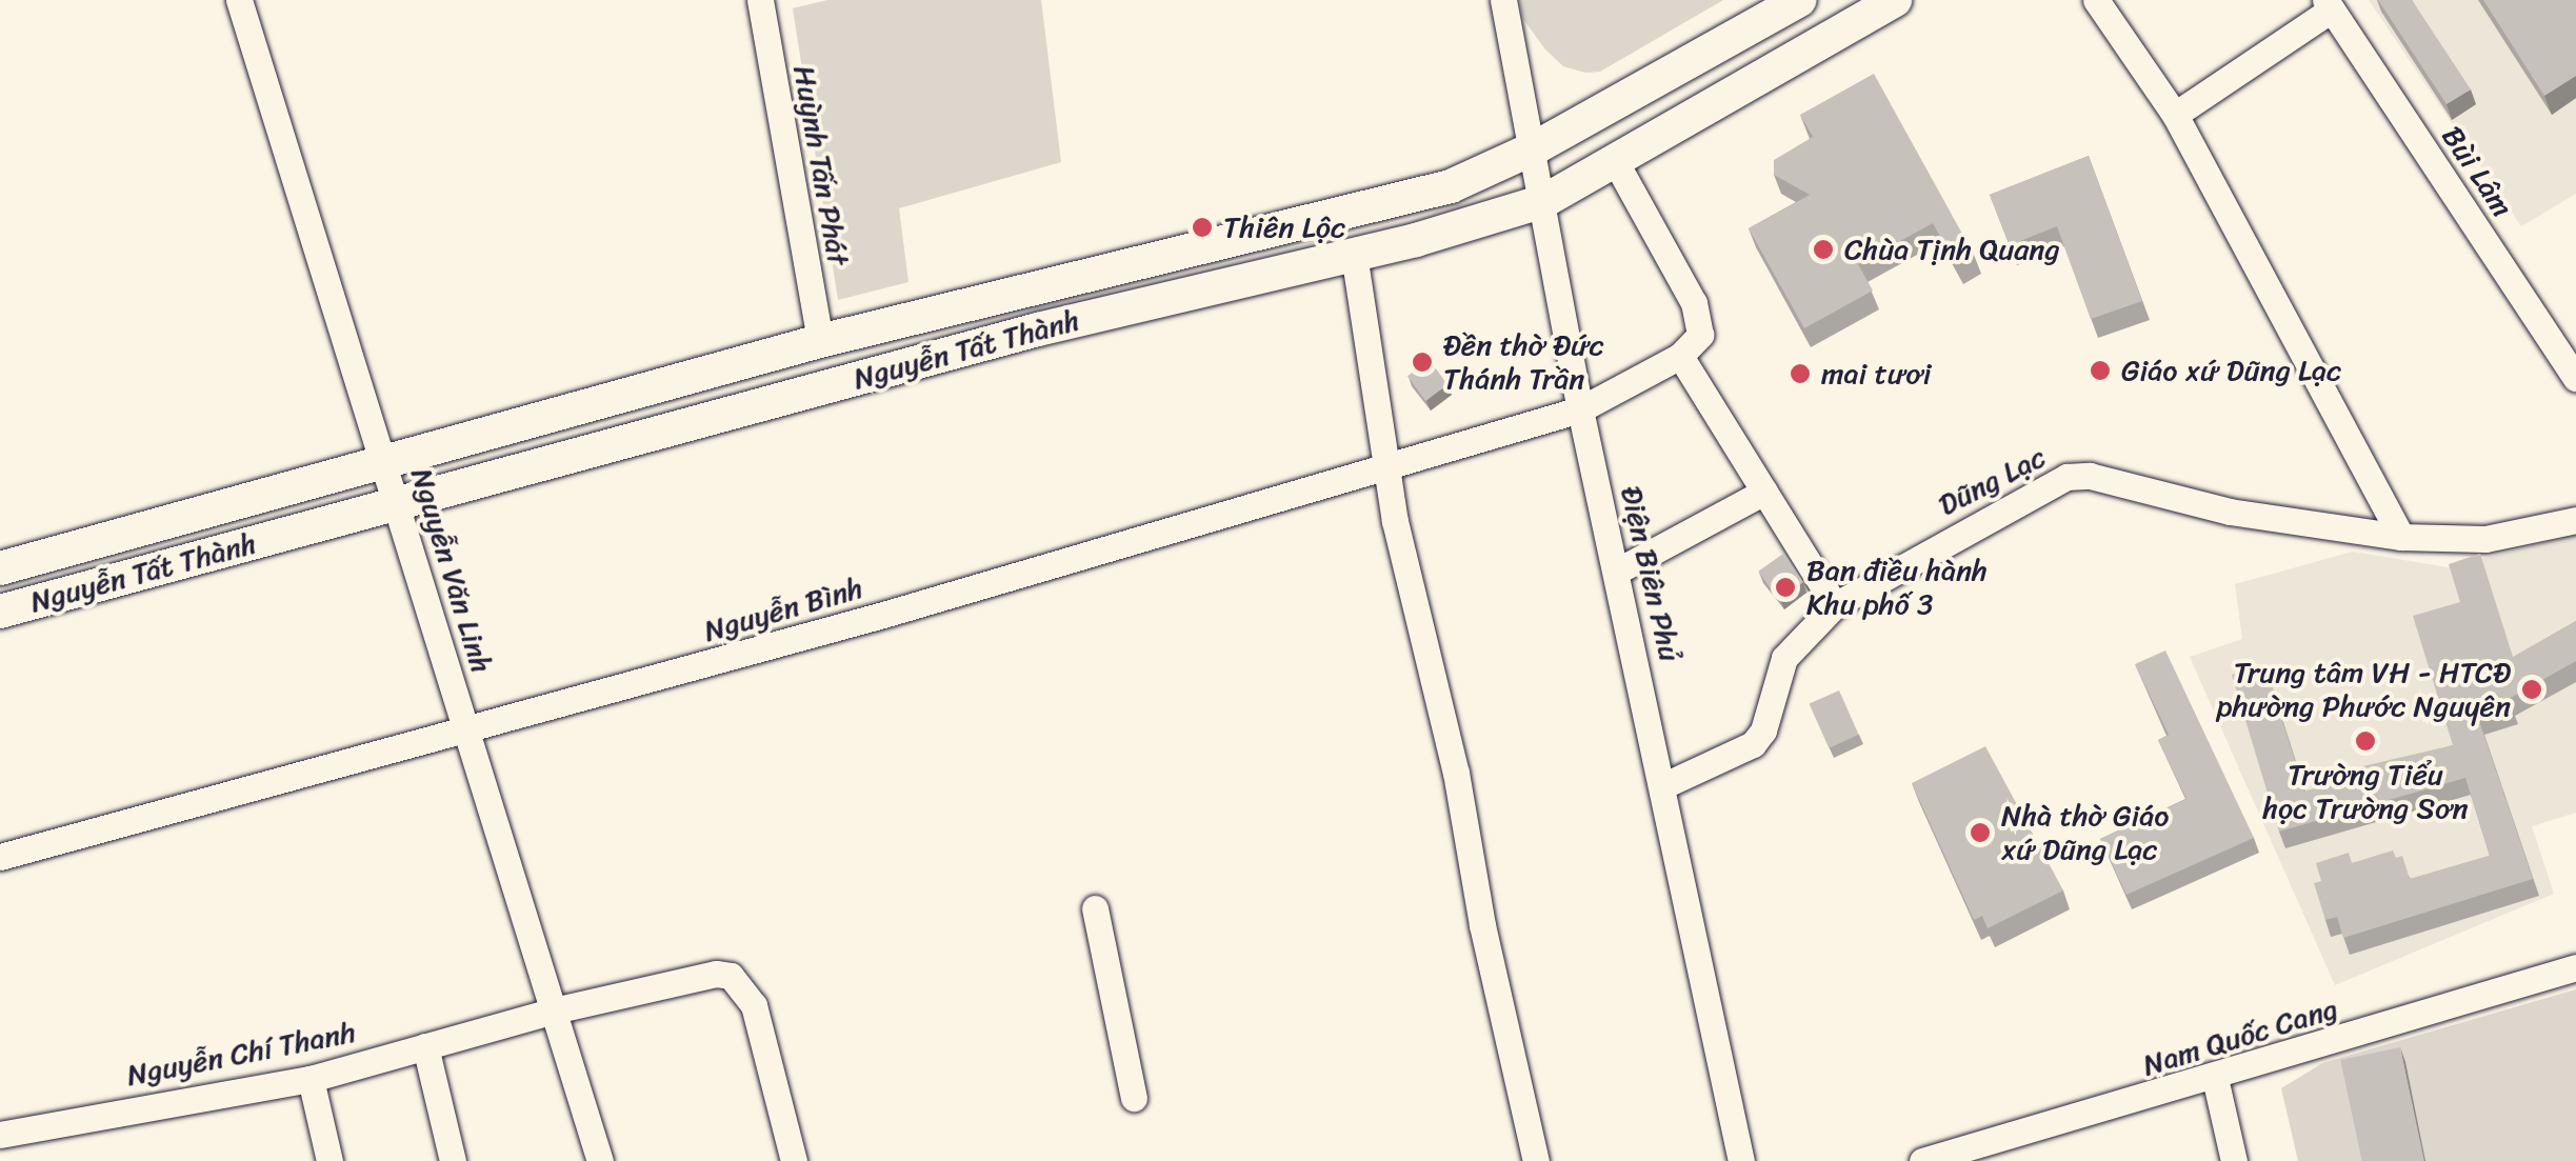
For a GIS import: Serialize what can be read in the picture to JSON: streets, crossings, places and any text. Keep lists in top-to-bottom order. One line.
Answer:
{"streets":{"main road":["Nguyễn Tất Thành"],"street":["Huỳnh Tấn Phát","Bùi Lâm","Dũng Lạc","Nguyễn Văn Linh","Điện Biên Phủ","Nguyễn Bình","Nam Quốc Cang","Nguyễn Chí Thanh"]},"crossings":[["Huỳnh Tấn Phát","Nguyễn Tất Thành"],["Nguyễn Tất Thành","Nguyễn Văn Linh"],["Nguyễn Tất Thành","Điện Biên Phủ"],["Dũng Lạc","Điện Biên Phủ"],["Nguyễn Văn Linh","Nguyễn Bình"],["Nguyễn Văn Linh","Nguyễn Chí Thanh"],["Điện Biên Phủ","Nguyễn Bình"]],"places":["Thiên Lộc","Chùa Tịnh Quang","Đền thờ Đức Thánh Trần","Giáo xứ Dũng Lạc","mai tươi","Ban điều hành Khu phố 3","Trung tâm VH - HTCĐ phường Phước Nguyên","Trường Tiểu học Trường Sơn","Nhà thờ Giáo xứ Dũng Lạc"]}
